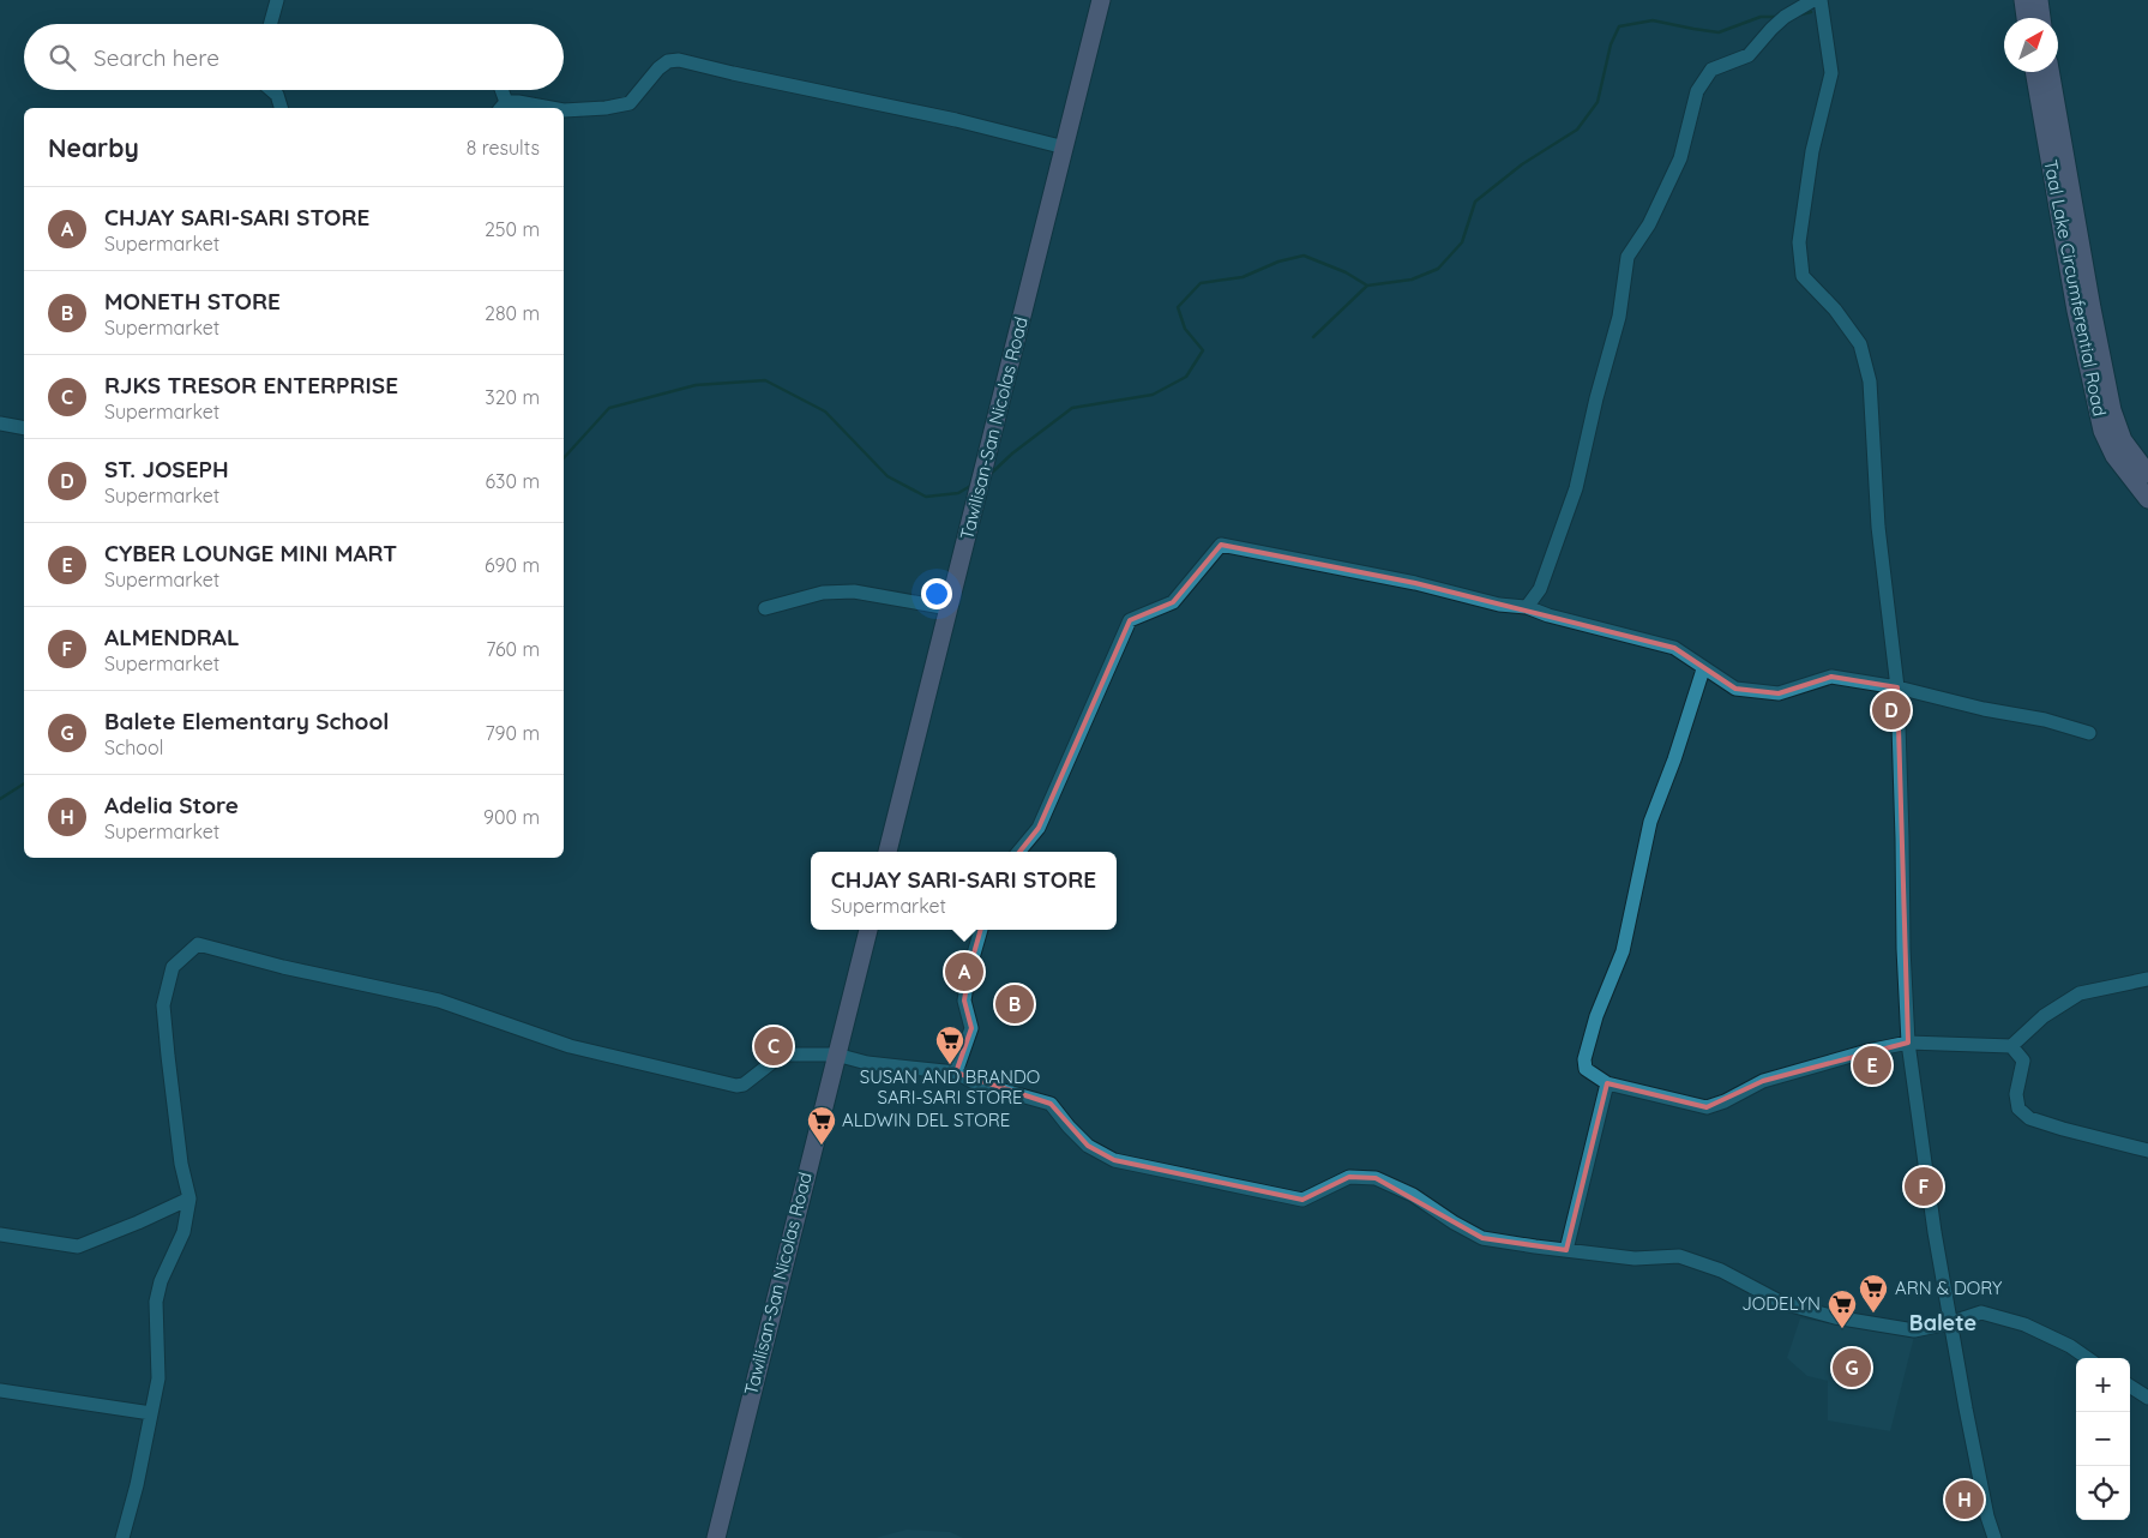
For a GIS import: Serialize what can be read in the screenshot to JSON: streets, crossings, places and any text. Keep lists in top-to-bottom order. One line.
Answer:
{"streets":{"main road":["Taal Lake Circumferential Road","Tawilisan-San Nicolas Road"]},"districts":["Balete"],"places":{"supermarket":["SUSAN AND BRANDO SARI-SARI STORE","ALDWIN DEL STORE","ARN & DORY","JODELYN"]},"north":"top right","page":{"search":"Search here","heading":["Nearby","8 results"],"list":[{"mark":"A","name":"CHJAY SARI-SARI STORE","note":"Supermarket","value":"250 m"},{"mark":"B","name":"MONETH STORE","note":"Supermarket","value":"280 m"},{"mark":"C","name":"RJKS TRESOR ENTERPRISE","note":"Supermarket","value":"320 m"},{"mark":"D","name":"ST. JOSEPH","note":"Supermarket","value":"630 m"},{"mark":"E","name":"CYBER LOUNGE MINI MART","note":"Supermarket","value":"690 m"},{"mark":"F","name":"ALMENDRAL","note":"Supermarket","value":"760 m"},{"mark":"G","name":"Balete Elementary School","note":"School","value":"790 m"},{"mark":"H","name":"Adelia Store","note":"Supermarket","value":"900 m"}],"pins":["D","A","B","C","E","F","G","H"],"popup":["CHJAY SARI-SARI STORE","Supermarket"],"map_buttons":["+","−"]}}
